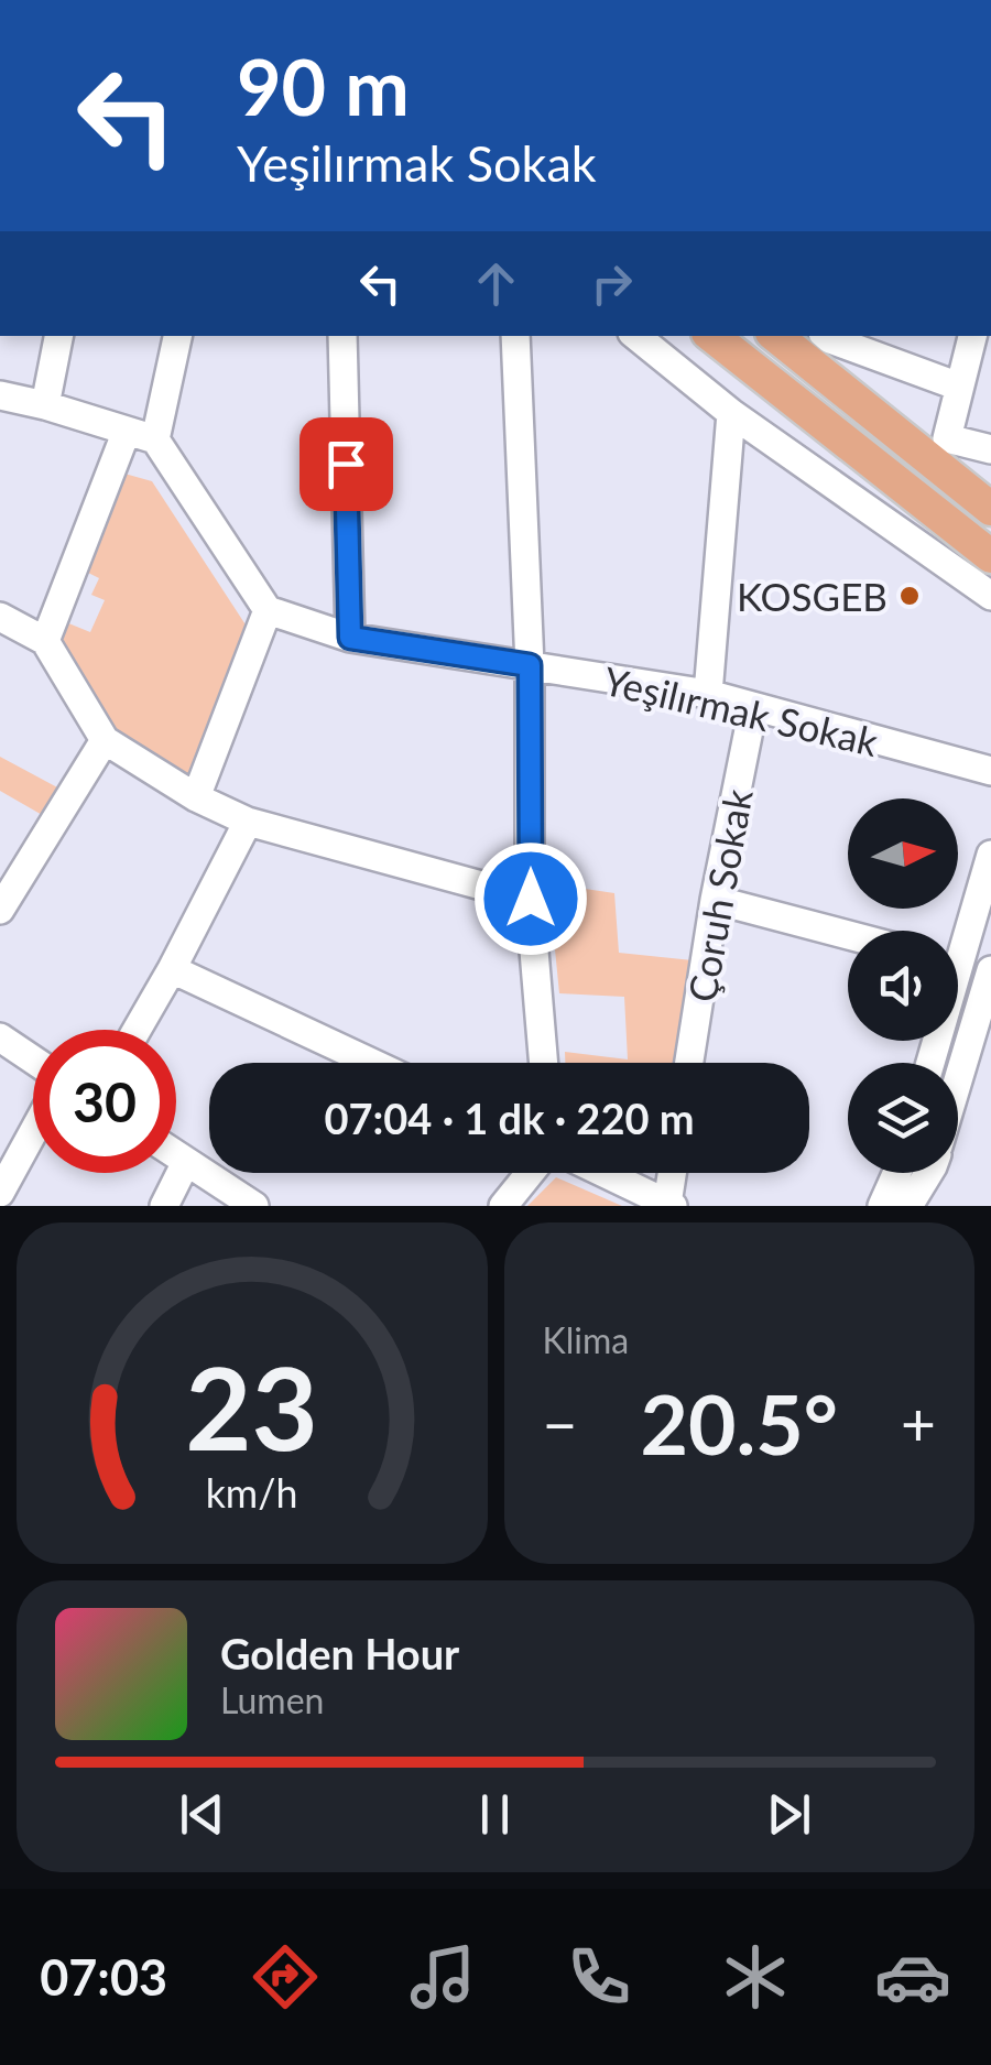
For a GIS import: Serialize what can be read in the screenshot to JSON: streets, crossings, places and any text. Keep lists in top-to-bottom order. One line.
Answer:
{"streets":{"street":["Yeşilırmak Sokak","Çoruh Sokak"]},"crossings":[["Yeşilırmak Sokak","Çoruh Sokak"]],"places":["KOSGEB"],"north":"right","page":{"turn":["90 m","Yeşilırmak Sokak"],"limit":"30","trip":"07:04 · 1 dk · 220 m","tile":"Klima","heat":["−","20.5°","+"],"song":["Golden Hour","Lumen"],"tabs":"07:03","gauge":["23","km/h"]}}
